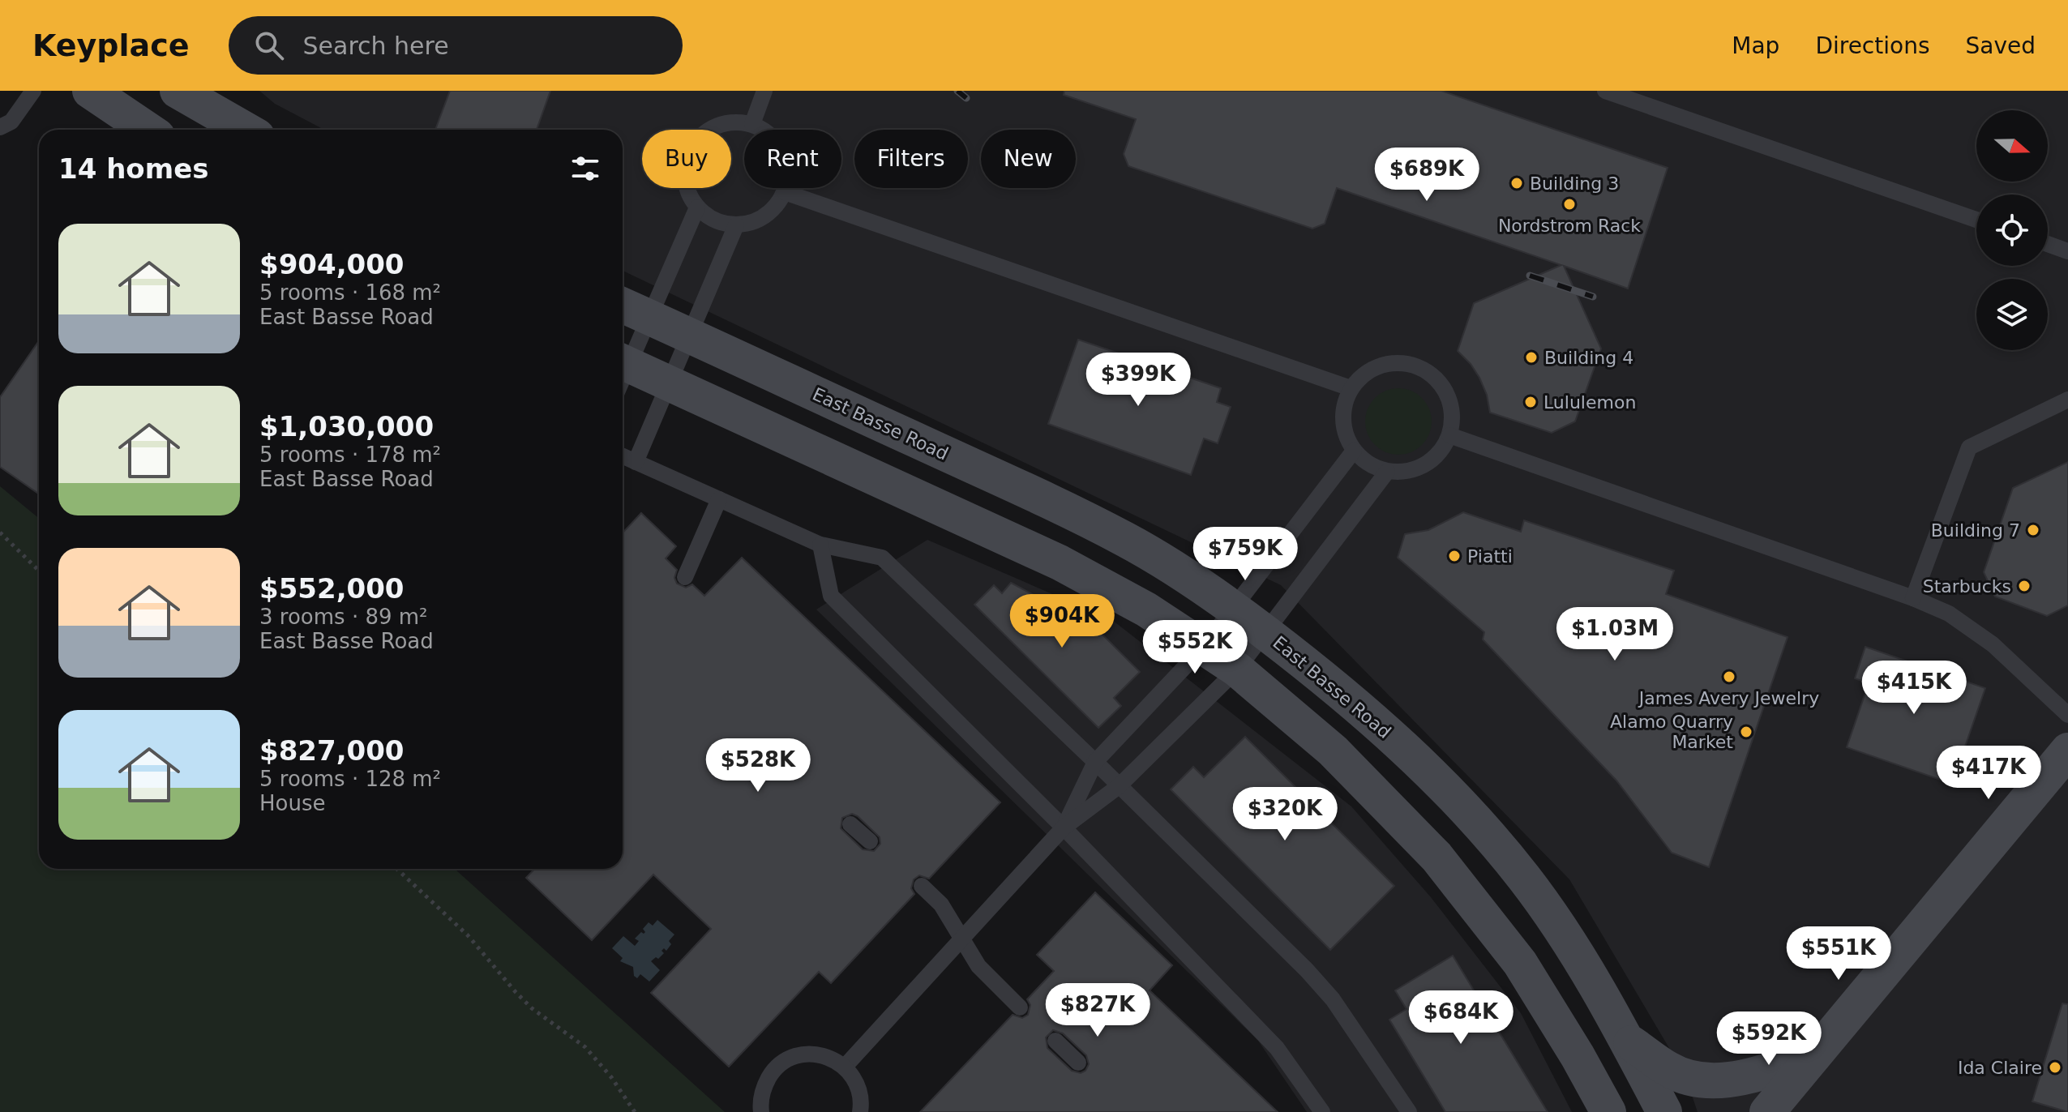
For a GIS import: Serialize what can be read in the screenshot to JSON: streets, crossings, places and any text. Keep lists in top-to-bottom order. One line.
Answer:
{"streets":{"main road":["East Basse Road"]},"places":["Building 3","Nordstrom Rack","Building 4","Lululemon","Building 7","Piatti","Starbucks","James Avery Jewelry","Alamo Quarry Market","Ida Claire"],"north":"right","page":{"header":"Keyplace","search":"Search here","nav":["Map","Directions","Saved"],"chip":["Buy","Rent","Filters","New"],"heading":"14 homes","price":["$689K","$399K","$759K","$904K","$1.03M","$552K","$415K","$528K","$417K","$320K","$551K","$827K","$684K","$592K"],"list":[{"name":"$904,000","note":"5 rooms · 168 m² · East Basse Road"},{"name":"$1,030,000","note":"5 rooms · 178 m² · East Basse Road"},{"name":"$552,000","note":"3 rooms · 89 m² · East Basse Road"},{"name":"$827,000","note":"5 rooms · 128 m² · House"}]}}
